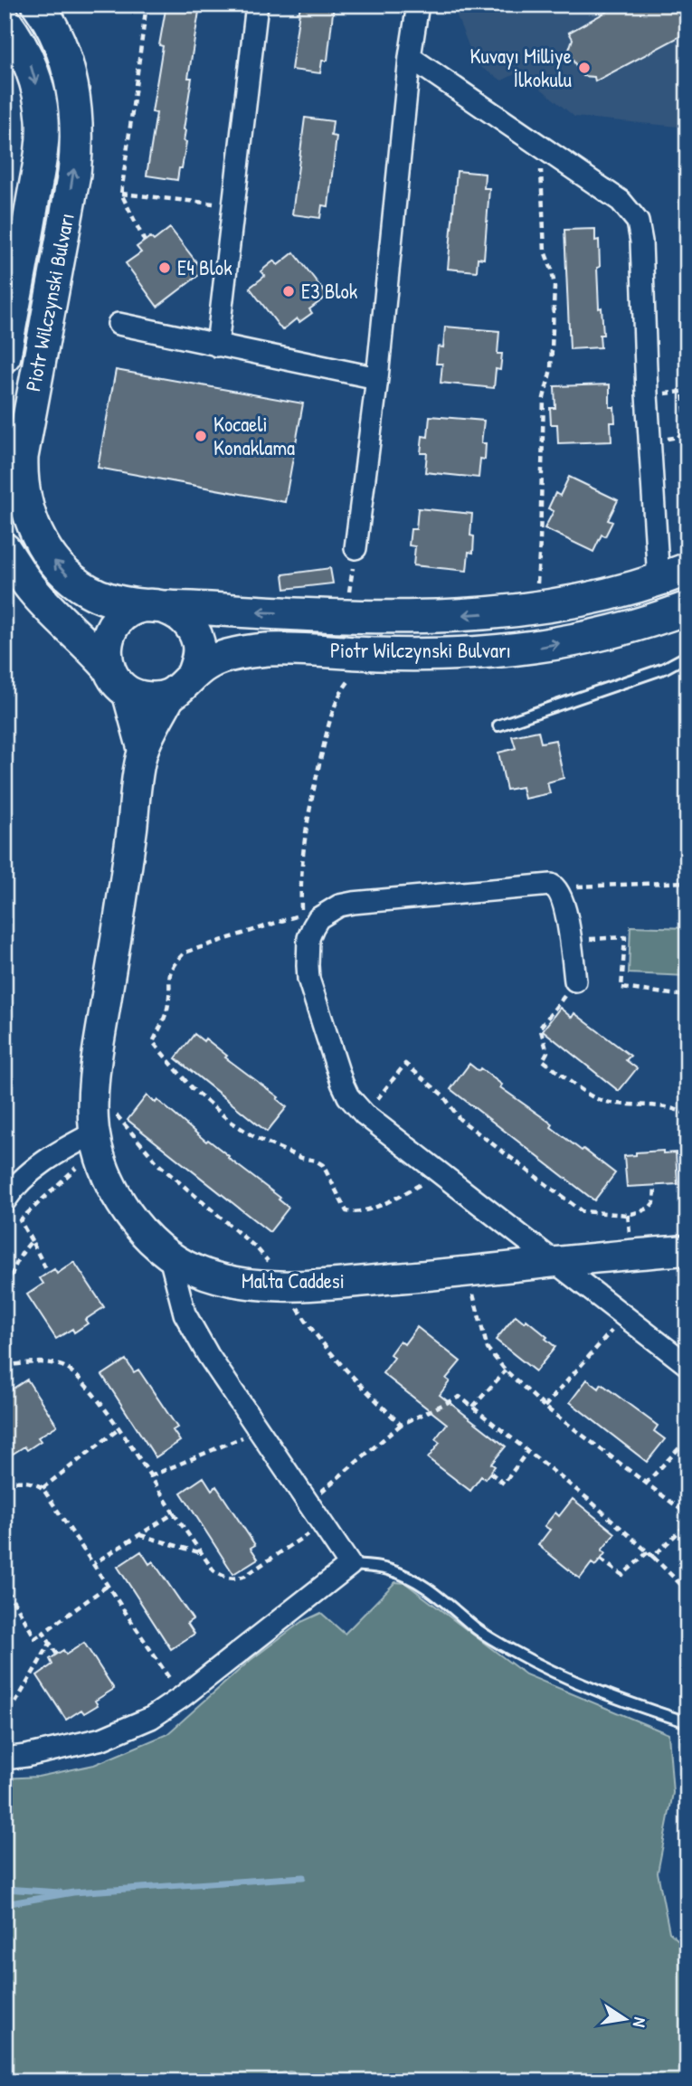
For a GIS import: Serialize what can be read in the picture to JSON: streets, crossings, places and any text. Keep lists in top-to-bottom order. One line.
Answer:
{"streets":{"main road":["Piotr Wilczynski Bulvarı","Malta Caddesi"]},"crossings":[["Piotr Wilczynski Bulvarı","Malta Caddesi"]],"places":["Kuvayı Milliye İlkokulu","E4 Blok","E3 Blok","Kocaeli Konaklama"],"north":"right"}
